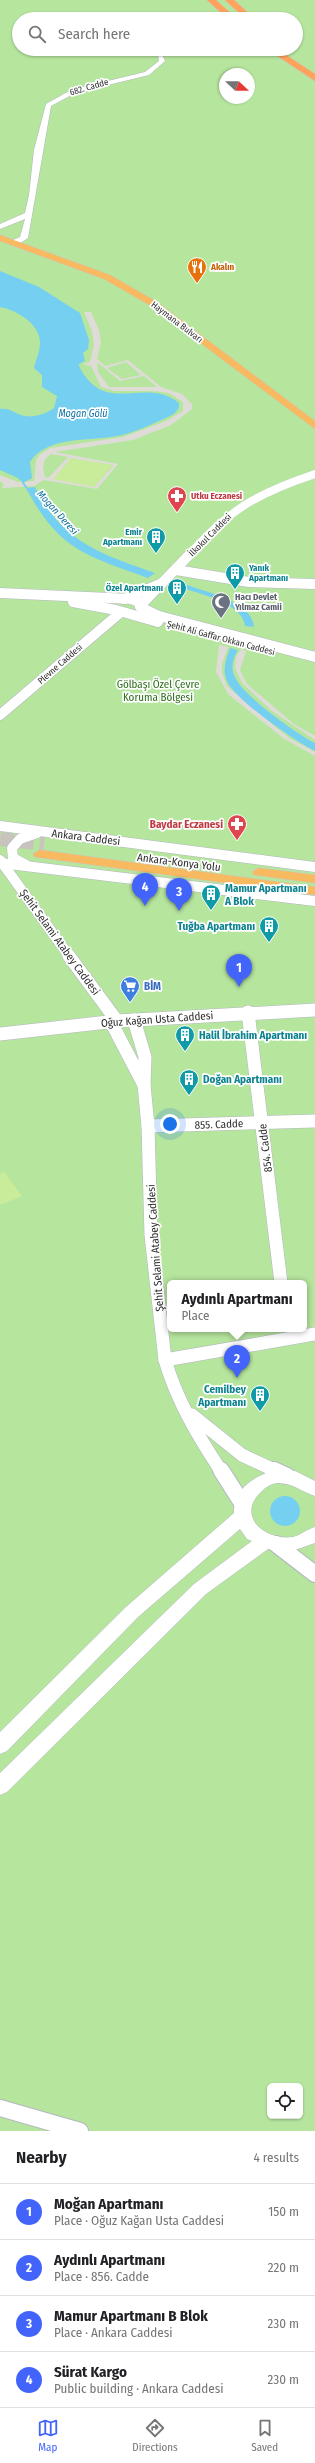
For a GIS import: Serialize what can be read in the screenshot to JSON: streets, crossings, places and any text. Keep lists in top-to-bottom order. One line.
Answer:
{"streets":{"highway":["Haymana Bulvarı","Ankara-Konya Yolu"],"main road":["682. Cadde"],"street":["İlkokul Caddesi","Şehit Ali Gaffar Okkan Caddesi","Plevne Caddesi","Ankara Caddesi","Şehit Selami Atabey Caddesi","Oğuz Kağan Usta Caddesi","855. Cadde","854. Cadde"]},"crossings":[["682. Cadde","Haymana Bulvarı"],["İlkokul Caddesi","Şehit Ali Gaffar Okkan Caddesi"],["Şehit Ali Gaffar Okkan Caddesi","Plevne Caddesi"],["Ankara Caddesi","Ankara-Konya Yolu"],["Şehit Selami Atabey Caddesi","Oğuz Kağan Usta Caddesi"],["Şehit Selami Atabey Caddesi","855. Cadde"],["Oğuz Kağan Usta Caddesi","854. Cadde"],["855. Cadde","854. Cadde"]],"water":["Mogan Gölü","Mogan Deresi"],"parks":["Gölbaşı Özel Çevre Koruma Bölgesi"],"places":{"restaurant":["Akalın"],"pharmacy":["Utku Eczanesi","Baydar Eczanesi"],"building":["Emir Apartmanı","Yanık Apartmanı","Özel Apartmanı","Mamur Apartmanı A Blok","Tuğba Apartmanı","Halil İbrahim Apartmanı","Doğan Apartmanı","Cemilbey Apartmanı"],"mosque":["Hacı Devlet Yılmaz Camii"],"supermarket":["BİM"]},"north":"right","page":{"search":"Search here","pins":["4","3","1","2"],"popup":["Aydınlı Apartmanı","Place"],"heading":["Nearby","4 results"],"list":[{"mark":"1","name":"Moğan Apartmanı","note":"Place · Oğuz Kağan Usta Caddesi","value":"150 m"},{"mark":"2","name":"Aydınlı Apartmanı","note":"Place · 856. Cadde","value":"220 m"},{"mark":"3","name":"Mamur Apartmanı B Blok","note":"Place · Ankara Caddesi","value":"230 m"},{"mark":"4","name":"Sürat Kargo","note":"Public building · Ankara Caddesi","value":"230 m"}],"nav":["Map","Directions","Saved"]}}
